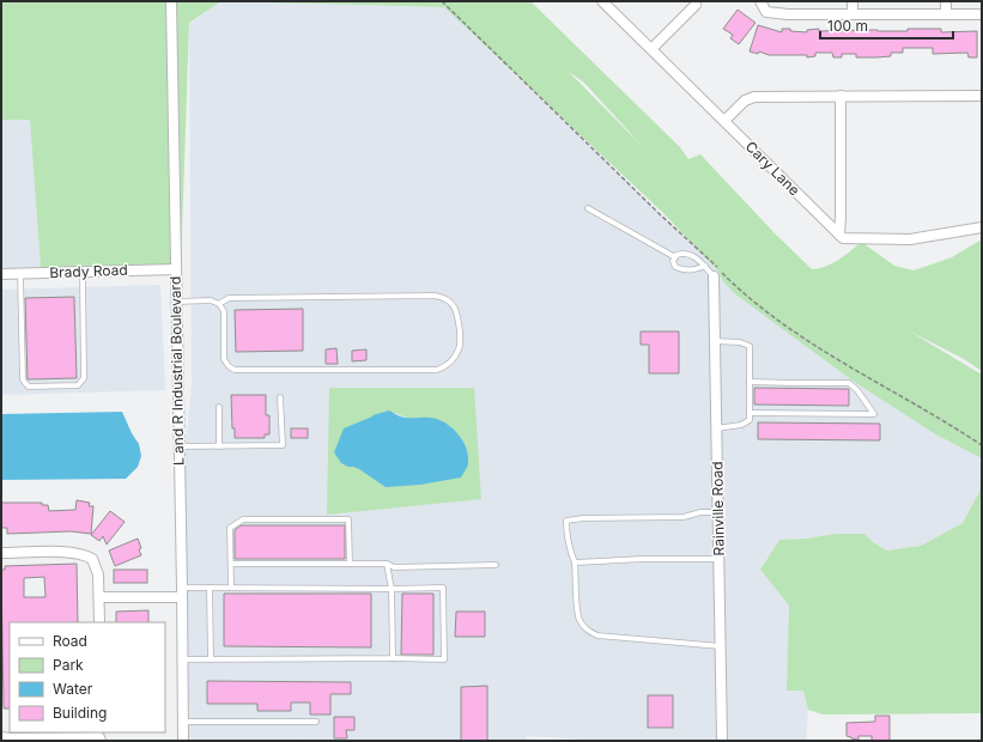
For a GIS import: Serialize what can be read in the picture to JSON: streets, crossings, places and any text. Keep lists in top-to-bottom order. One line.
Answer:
{"streets":{"street":["Cary Lane","Brady Road","L and R Industrial Boulevard","Rainville Road"]},"crossings":[["Brady Road","L and R Industrial Boulevard"]],"legend":["Road","Park","Water","Building"],"scale_bar":"100 m"}
